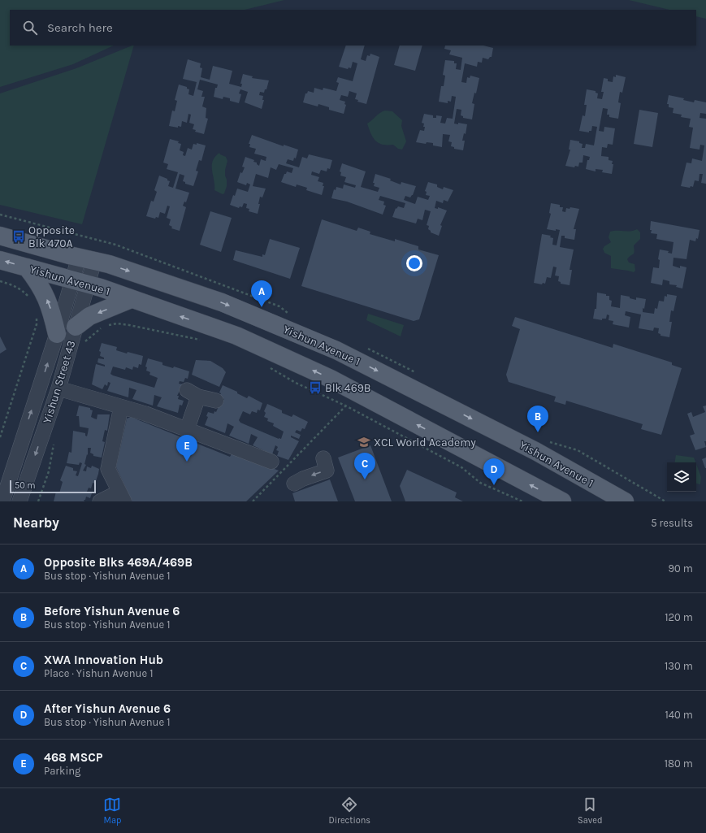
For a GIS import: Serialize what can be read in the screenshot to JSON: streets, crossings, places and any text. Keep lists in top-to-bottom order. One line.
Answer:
{"streets":{"main road":["Yishun Avenue 1"],"street":["Yishun Street 43"]},"crossings":[["Yishun Avenue 1","Yishun Street 43"]],"places":{"bus stop":["Opposite Blk 470A","Blk 469B"],"school or university":["XCL World Academy"]},"scale_bar":"50 m","page":{"search":"Search here","pins":["A","B","E","C","D"],"scale":"50 m","heading":["Nearby","5 results"],"list":[{"mark":"A","name":"Opposite Blks 469A/469B","note":"Bus stop · Yishun Avenue 1","value":"90 m"},{"mark":"B","name":"Before Yishun Avenue 6","note":"Bus stop · Yishun Avenue 1","value":"120 m"},{"mark":"C","name":"XWA Innovation Hub","note":"Place · Yishun Avenue 1","value":"130 m"},{"mark":"D","name":"After Yishun Avenue 6","note":"Bus stop · Yishun Avenue 1","value":"140 m"},{"mark":"E","name":"468 MSCP","note":"Parking","value":"180 m"}],"nav":["Map","Directions","Saved"]}}
